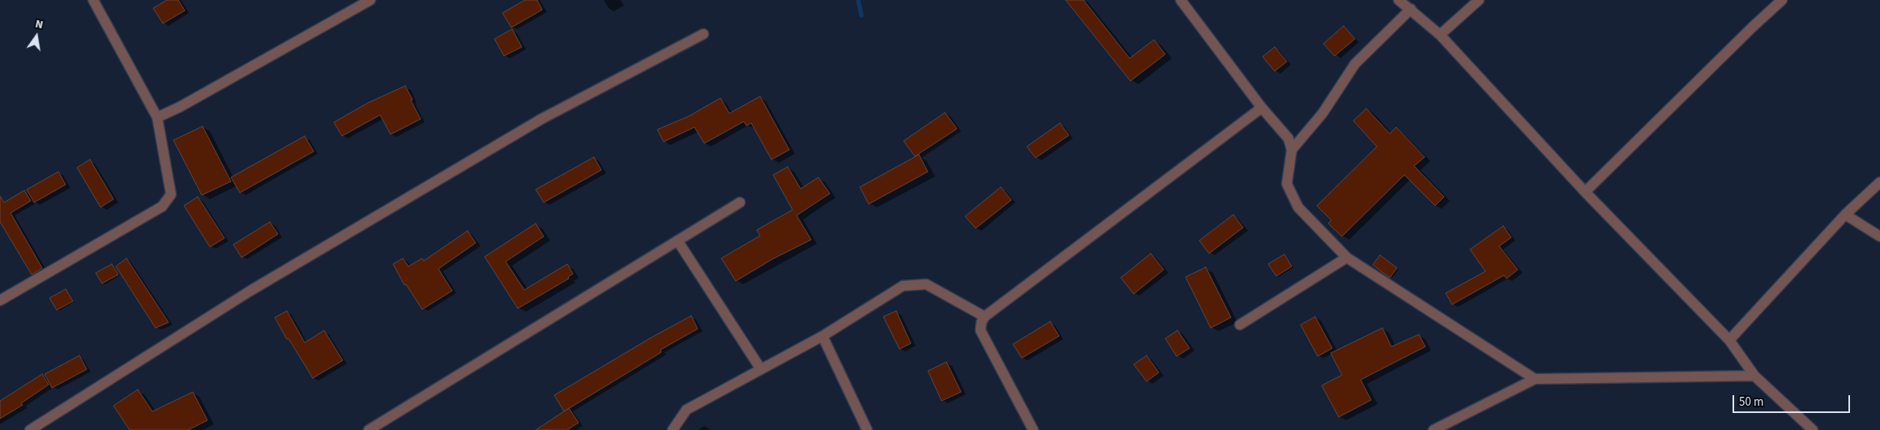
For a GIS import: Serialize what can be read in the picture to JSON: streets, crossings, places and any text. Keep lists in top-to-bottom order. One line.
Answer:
{"scale_bar":"50 m","north":"top"}
